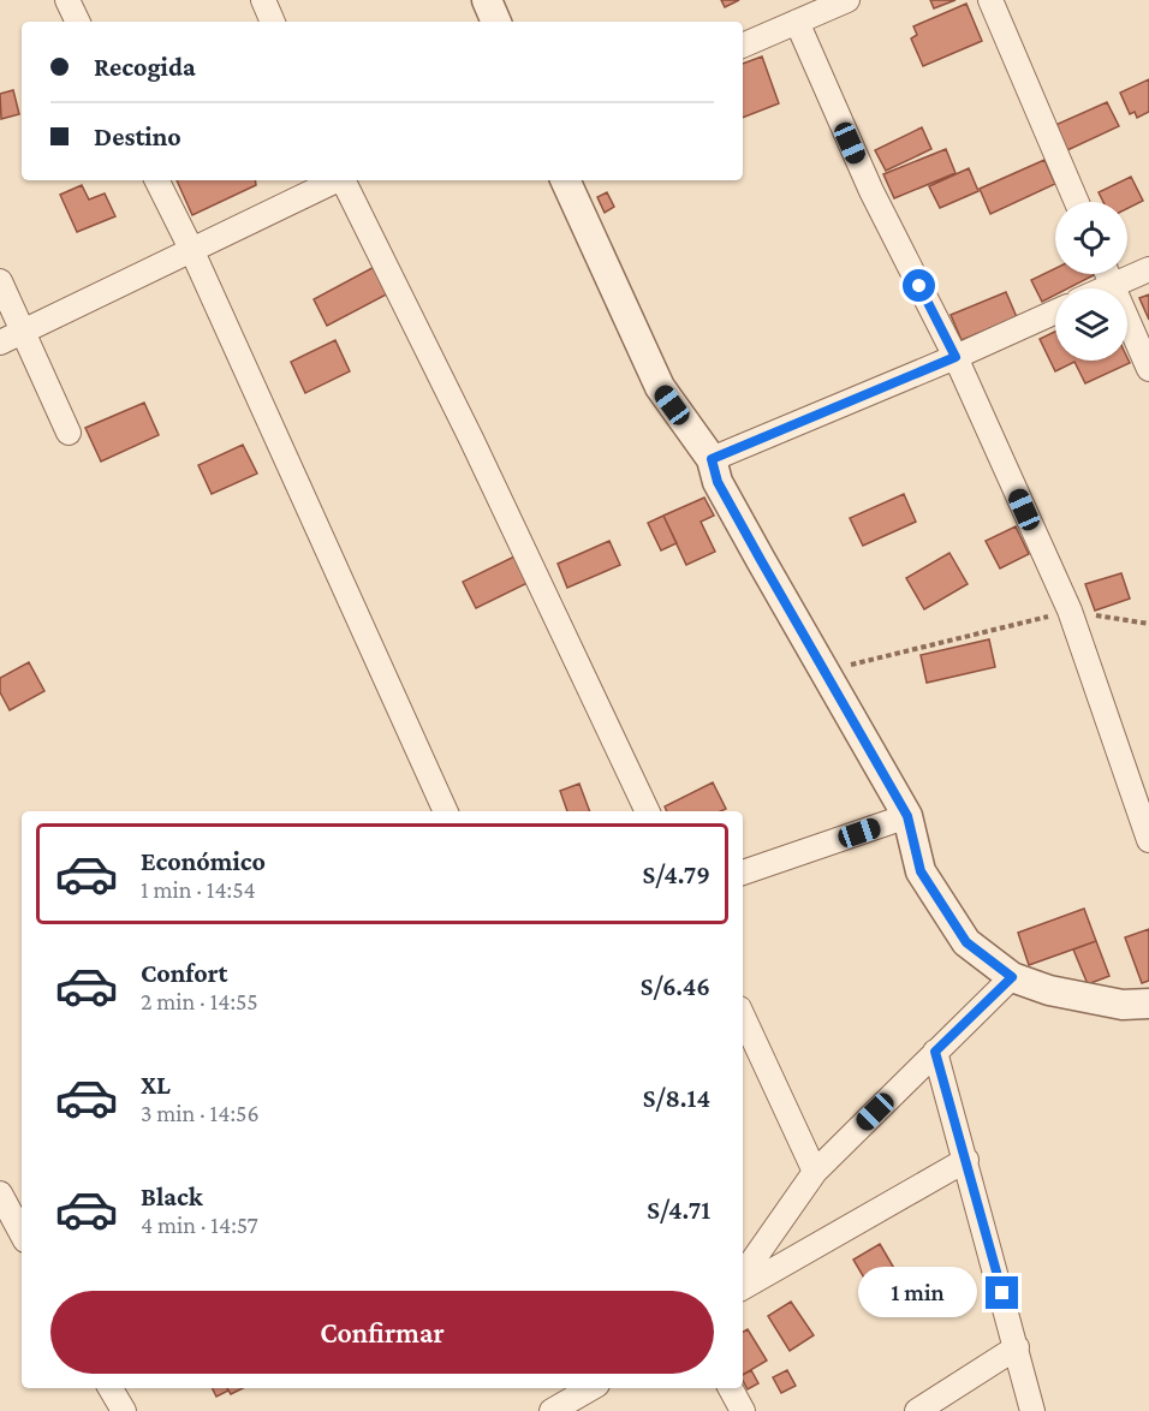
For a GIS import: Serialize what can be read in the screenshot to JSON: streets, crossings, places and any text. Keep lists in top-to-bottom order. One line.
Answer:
{"page":{"banner":["Recogida","Destino"],"list":[{"name":"Económico","note":"1 min · 14:54","value":"S/4.79"},{"name":"Confort","note":"2 min · 14:55","value":"S/6.46"},{"name":"XL","note":"3 min · 14:56","value":"S/8.14"},{"name":"Black","note":"4 min · 14:57","value":"S/4.71"}],"bubble":"1 min","buttons":"Confirmar"}}
